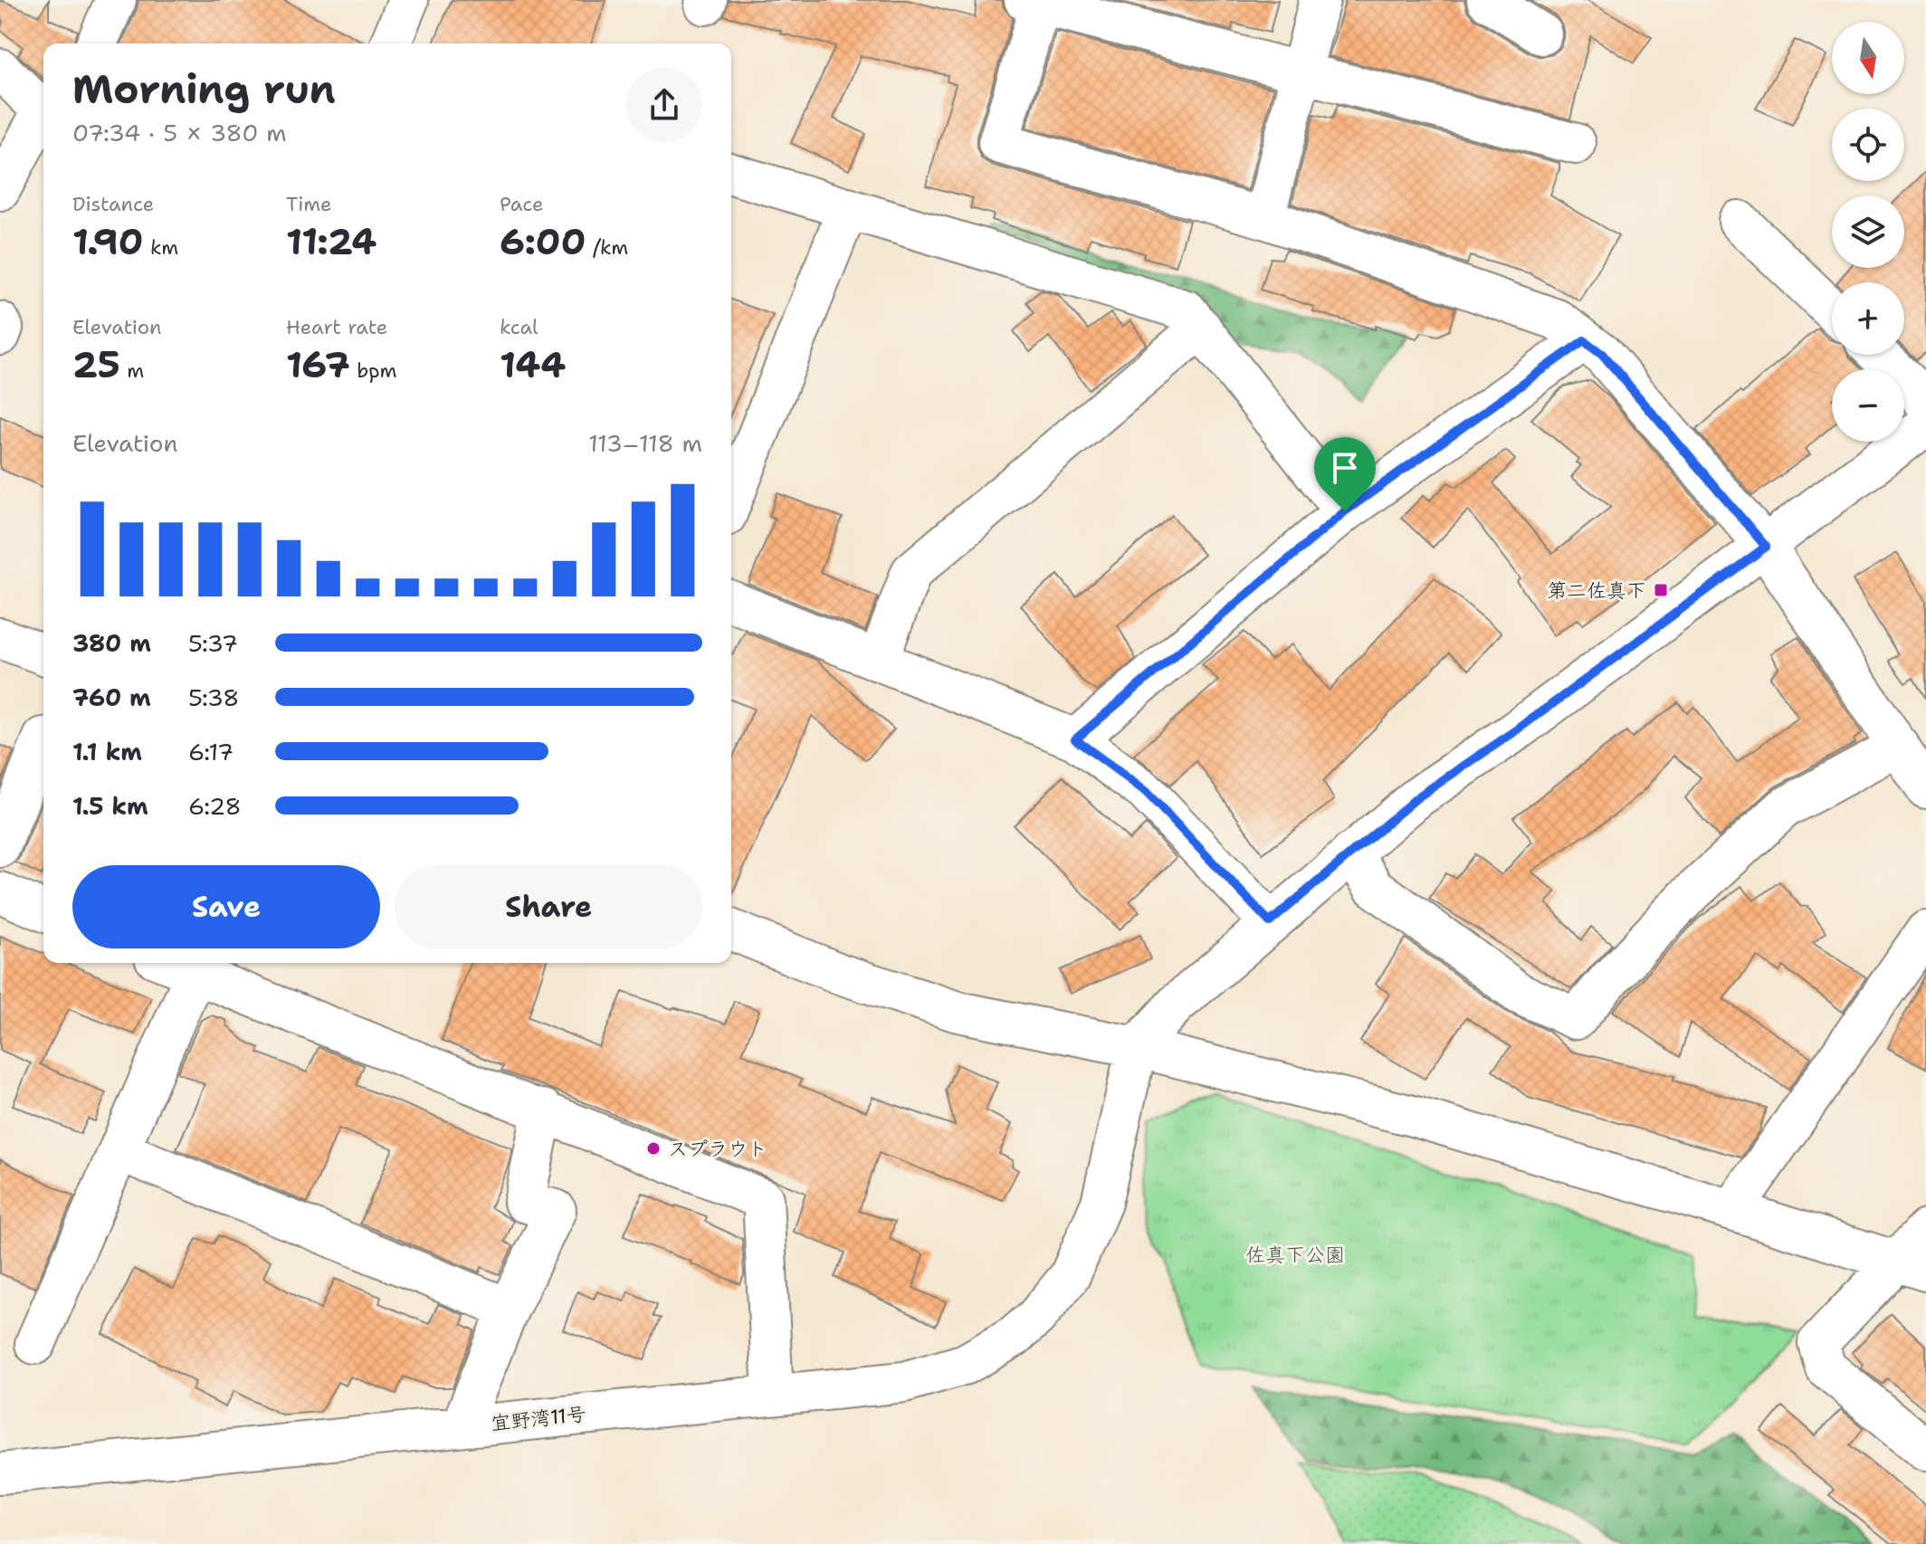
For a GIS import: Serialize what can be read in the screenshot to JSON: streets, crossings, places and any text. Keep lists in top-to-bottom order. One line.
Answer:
{"streets":{"street":["宜野湾11号"]},"parks":["佐真下公園"],"places":{"transit":["第二佐真下"],"other":["スプラウト"]},"north":"bottom","page":{"map_buttons":["+","−"],"heading":["Morning run","07:34 · 5 × 380 m"],"stats":[["Distance","1.90 km"],["Time","11:24"],["Pace","6:00 /km"],["Elevation","25 m"],["Heart rate","167 bpm"],["kcal","144"]],"chart":["Elevation","113–118 m"],"list":[{"name":"380 m","note":"5:37"},{"name":"760 m","note":"5:38"},{"name":"1.1 km","note":"6:17"},{"name":"1.5 km","note":"6:28"}],"buttons":["Save","Share"]}}
